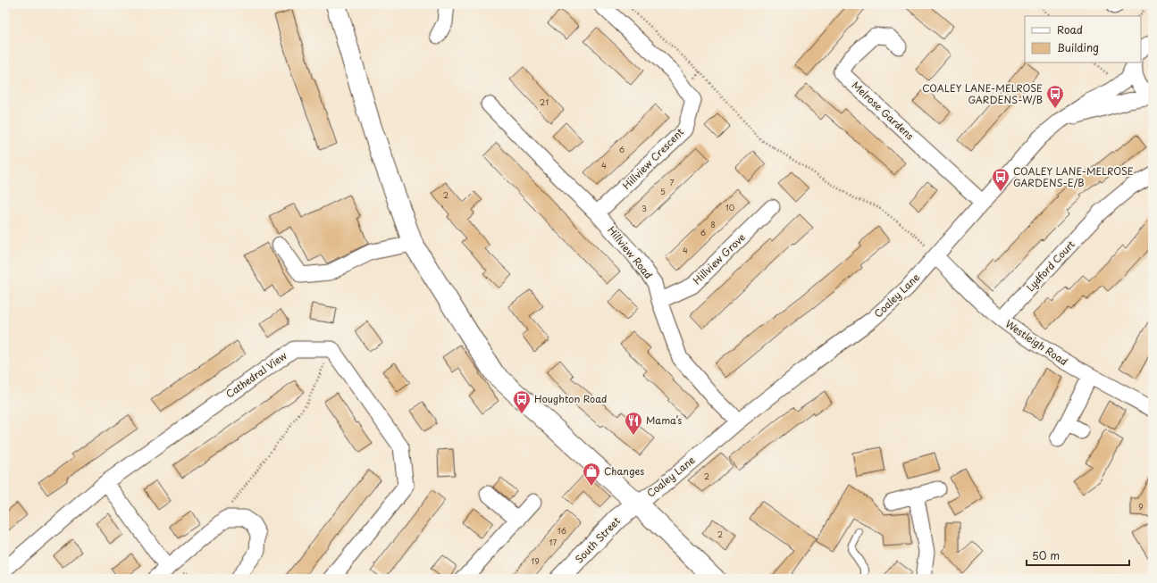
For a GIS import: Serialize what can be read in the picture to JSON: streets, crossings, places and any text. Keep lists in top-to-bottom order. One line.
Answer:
{"streets":{"main road":["South Street"],"street":["Melrose Gardens","Hillview Crescent","Hillview Road","Hillview Grove","Lydford Court","Coaley Lane","Westleigh Road","Cathedral View"]},"crossings":[["Melrose Gardens","Coaley Lane"],["Hillview Crescent","Hillview Road"],["Hillview Road","Hillview Grove"],["Hillview Road","Coaley Lane"],["Lydford Court","Westleigh Road"],["Coaley Lane","Westleigh Road"],["Coaley Lane","South Street"]],"places":{"bus stop":["COALEY LANE-MELROSE GARDENS-W/B","COALEY LANE-MELROSE GARDENS-E/B","Houghton Road"],"restaurant":["Mama’s"],"shop":["Changes"]},"house_numbers":["21","6","4","7","5","2","10","3","8","6","4","2","9","16","2","17","19"],"legend":["Road","Building"],"scale_bar":"50 m"}
